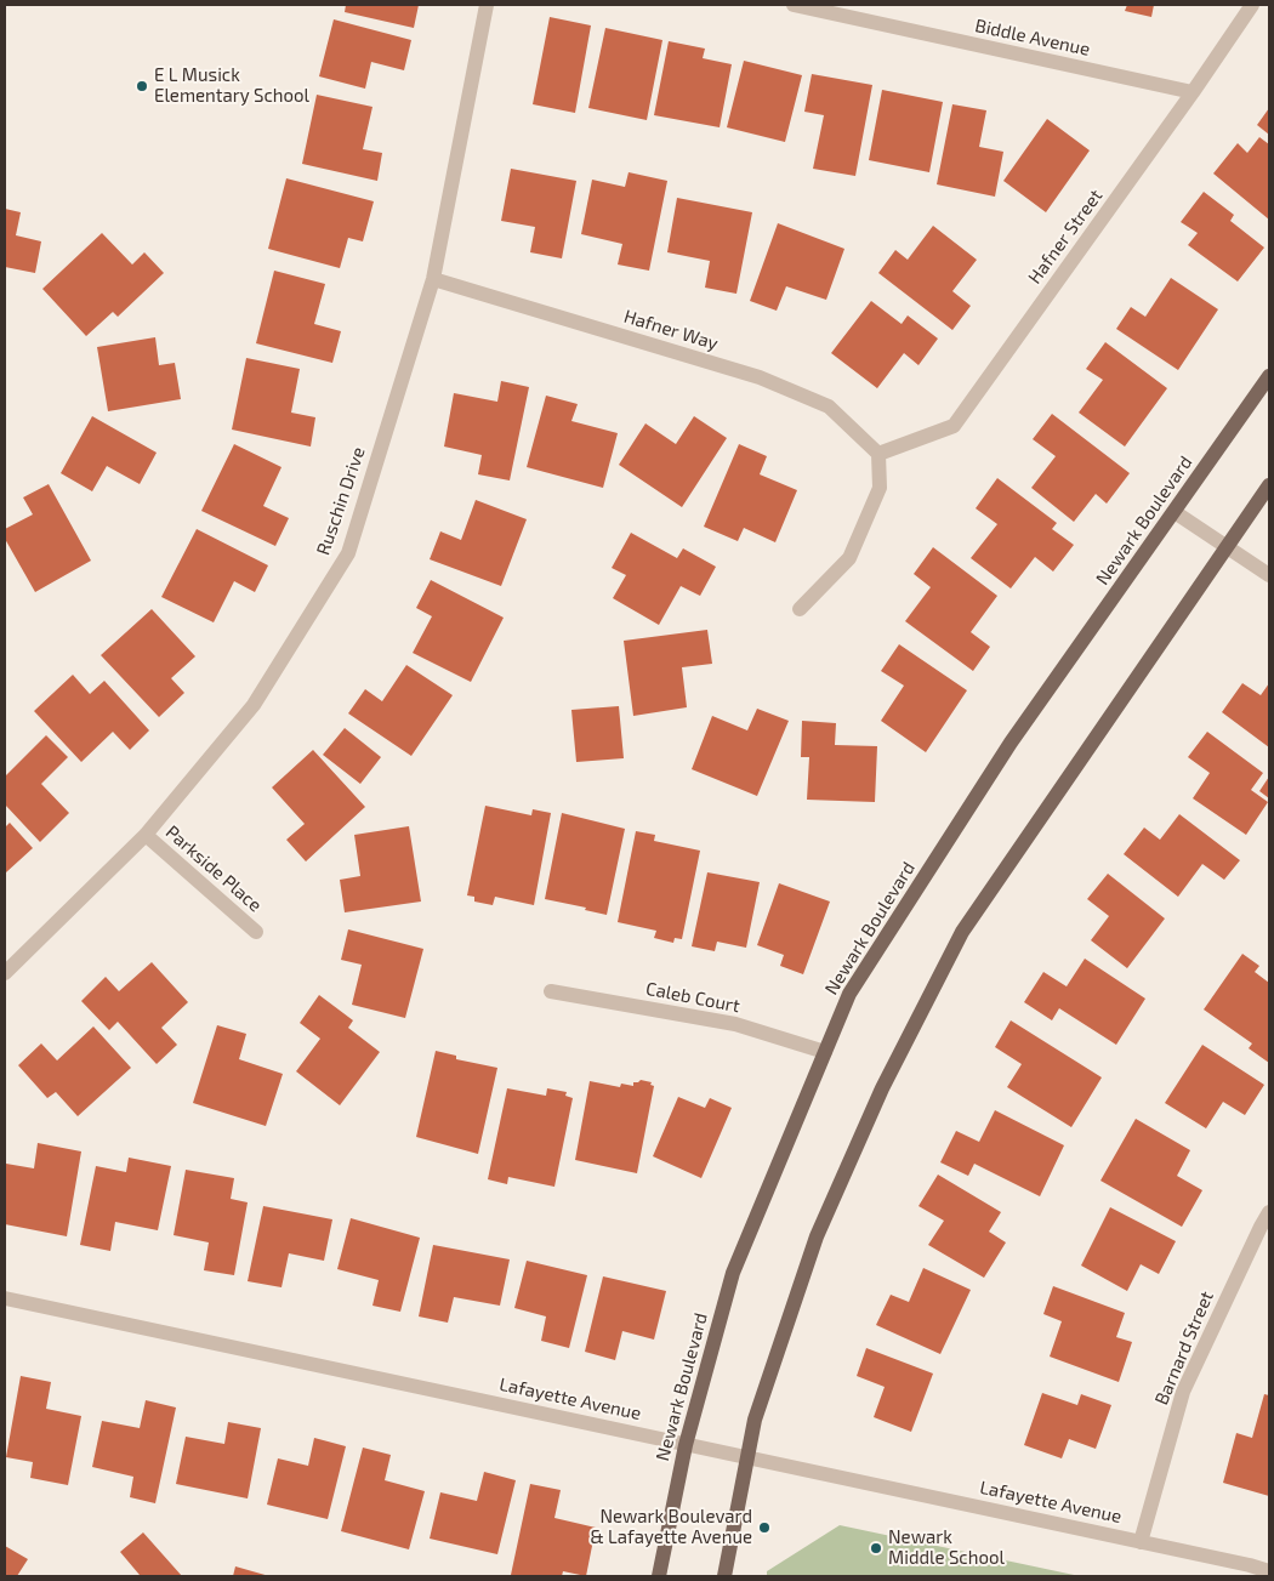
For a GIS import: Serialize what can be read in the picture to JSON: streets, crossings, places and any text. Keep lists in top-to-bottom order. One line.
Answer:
{"streets":{"main road":["Newark Boulevard"],"street":["Biddle Avenue","Hafner Street","Hafner Way","Ruschin Drive","Parkside Place","Caleb Court","Barnard Street","Lafayette Avenue"]},"crossings":[["Biddle Avenue","Hafner Street"],["Hafner Street","Hafner Way"],["Hafner Way","Ruschin Drive"],["Ruschin Drive","Parkside Place"],["Newark Boulevard","Caleb Court"],["Newark Boulevard","Lafayette Avenue"],["Barnard Street","Lafayette Avenue"]],"places":["E L Musick Elementary School","Newark Boulevard & Lafayette Avenue","Newark Middle School"]}
